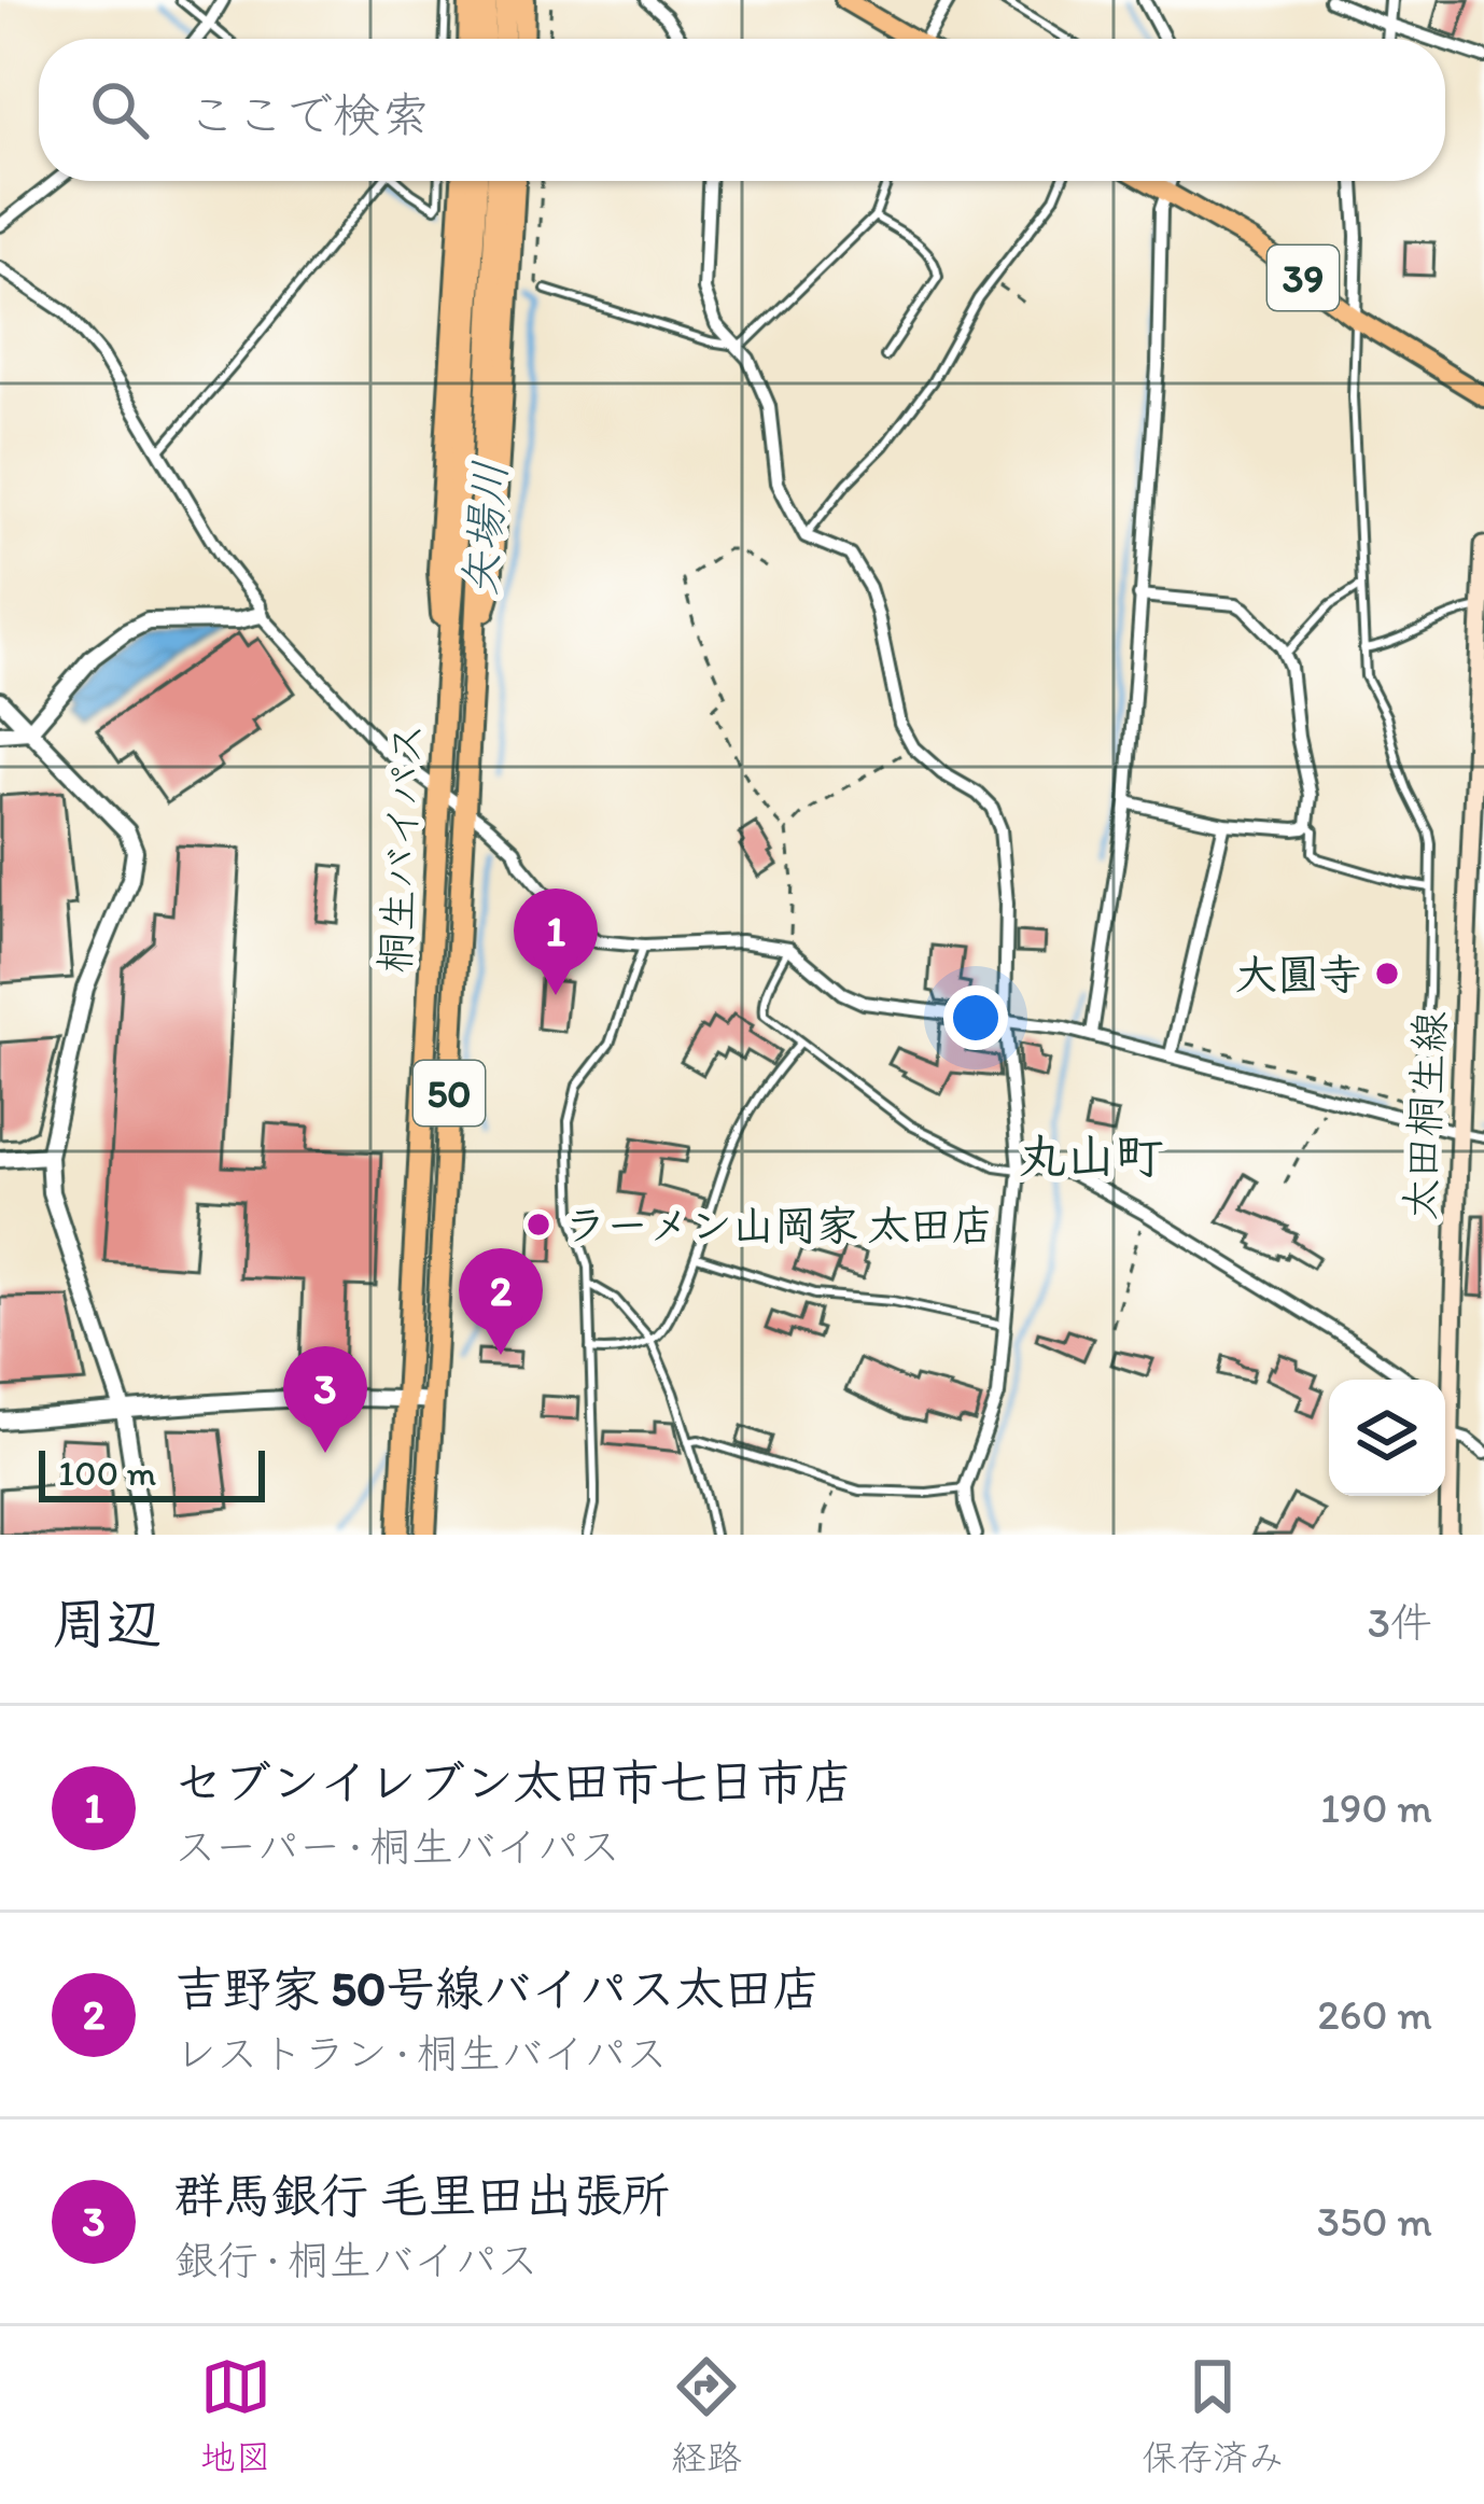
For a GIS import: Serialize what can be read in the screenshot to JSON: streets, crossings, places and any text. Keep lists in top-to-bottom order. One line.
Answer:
{"streets":{"highway":["桐生バイパス","50"],"main road":["39","太田桐生線"]},"crossings":[["桐生バイパス","50"]],"districts":["丸山町"],"water":["矢場川"],"places":["大圓寺","ラーメン山岡家 太田店"],"scale_bar":"100 m","page":{"search":"ここで検索","pins":["1","2","3"],"scale":"100 m","heading":["周辺","3件"],"list":[{"mark":"1","name":"セブンイレブン太田市七日市店","note":"スーパー · 桐生バイパス","value":"190 m"},{"mark":"2","name":"吉野家 50号線バイパス太田店","note":"レストラン · 桐生バイパス","value":"260 m"},{"mark":"3","name":"群馬銀行 毛里田出張所","note":"銀行 · 桐生バイパス","value":"350 m"}],"nav":["地図","経路","保存済み"]}}
